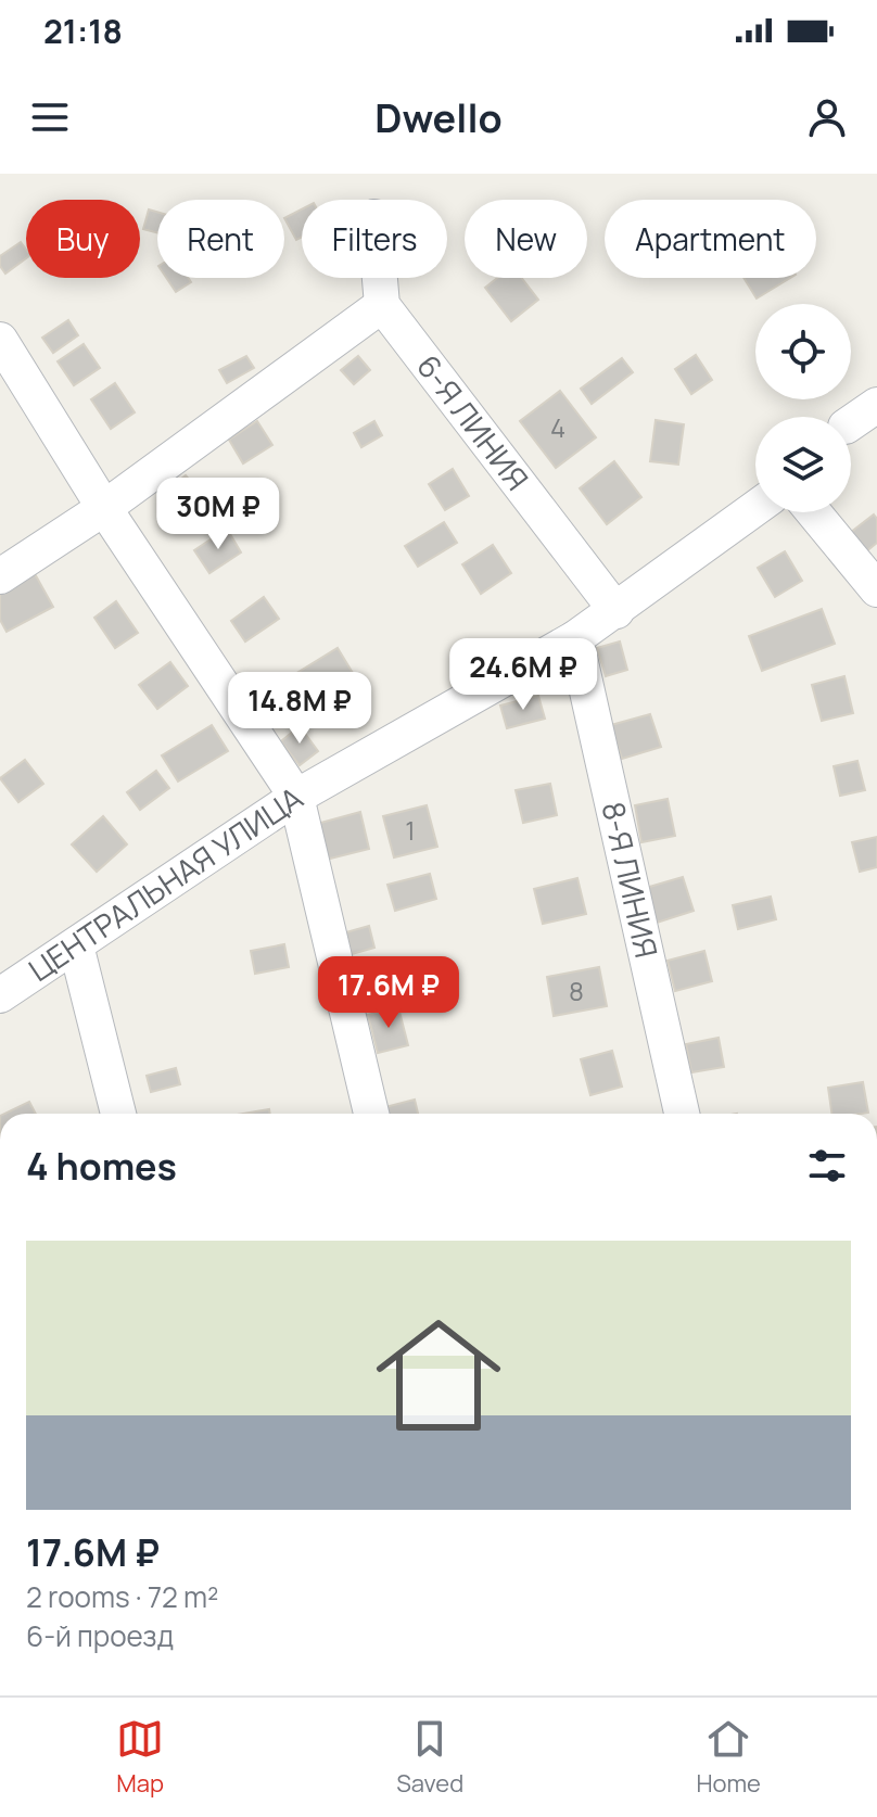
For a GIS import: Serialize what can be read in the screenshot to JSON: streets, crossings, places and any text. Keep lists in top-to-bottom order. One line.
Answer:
{"streets":{"street":["6-Я ЛИНИЯ","8-Я ЛИНИЯ","ЦЕНТРАЛЬНАЯ УЛИЦА"]},"crossings":[["6-Я ЛИНИЯ","ЦЕНТРАЛЬНАЯ УЛИЦА"],["8-Я ЛИНИЯ","ЦЕНТРАЛЬНАЯ УЛИЦА"]],"house_numbers":["4","1","8"],"page":{"status":"21:18","header":"Dwello","chip":["Buy","Rent","Filters","New","Apartment"],"price":["30M ₽","24.6M ₽","14.8M ₽","17.6M ₽"],"heading":"4 homes","list":[{"name":"17.6M ₽","note":"2 rooms · 72 m² · 6-й проезд"}],"tabs":["Map","Saved","Home"]}}
